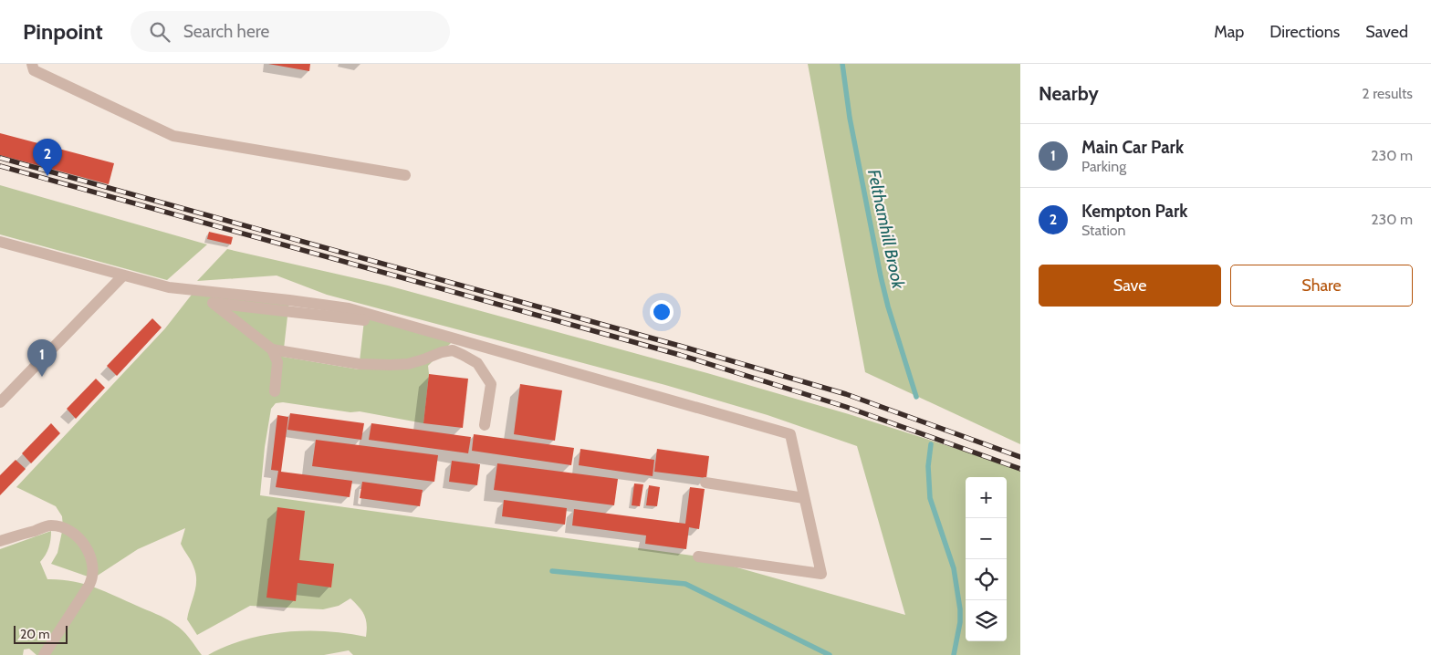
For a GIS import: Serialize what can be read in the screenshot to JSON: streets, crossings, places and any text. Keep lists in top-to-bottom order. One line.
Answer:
{"water":["Felthamhill Brook"],"scale_bar":"20 m","page":{"header":"Pinpoint","search":"Search here","nav":["Map","Directions","Saved"],"heading":["Nearby","2 results"],"list":[{"mark":"1","name":"Main Car Park","note":"Parking","value":"230 m"},{"mark":"2","name":"Kempton Park","note":"Station","value":"230 m"}],"pins":["2","1"],"buttons":["Save","Share"],"map_buttons":["+","−"],"scale":"20 m"}}
